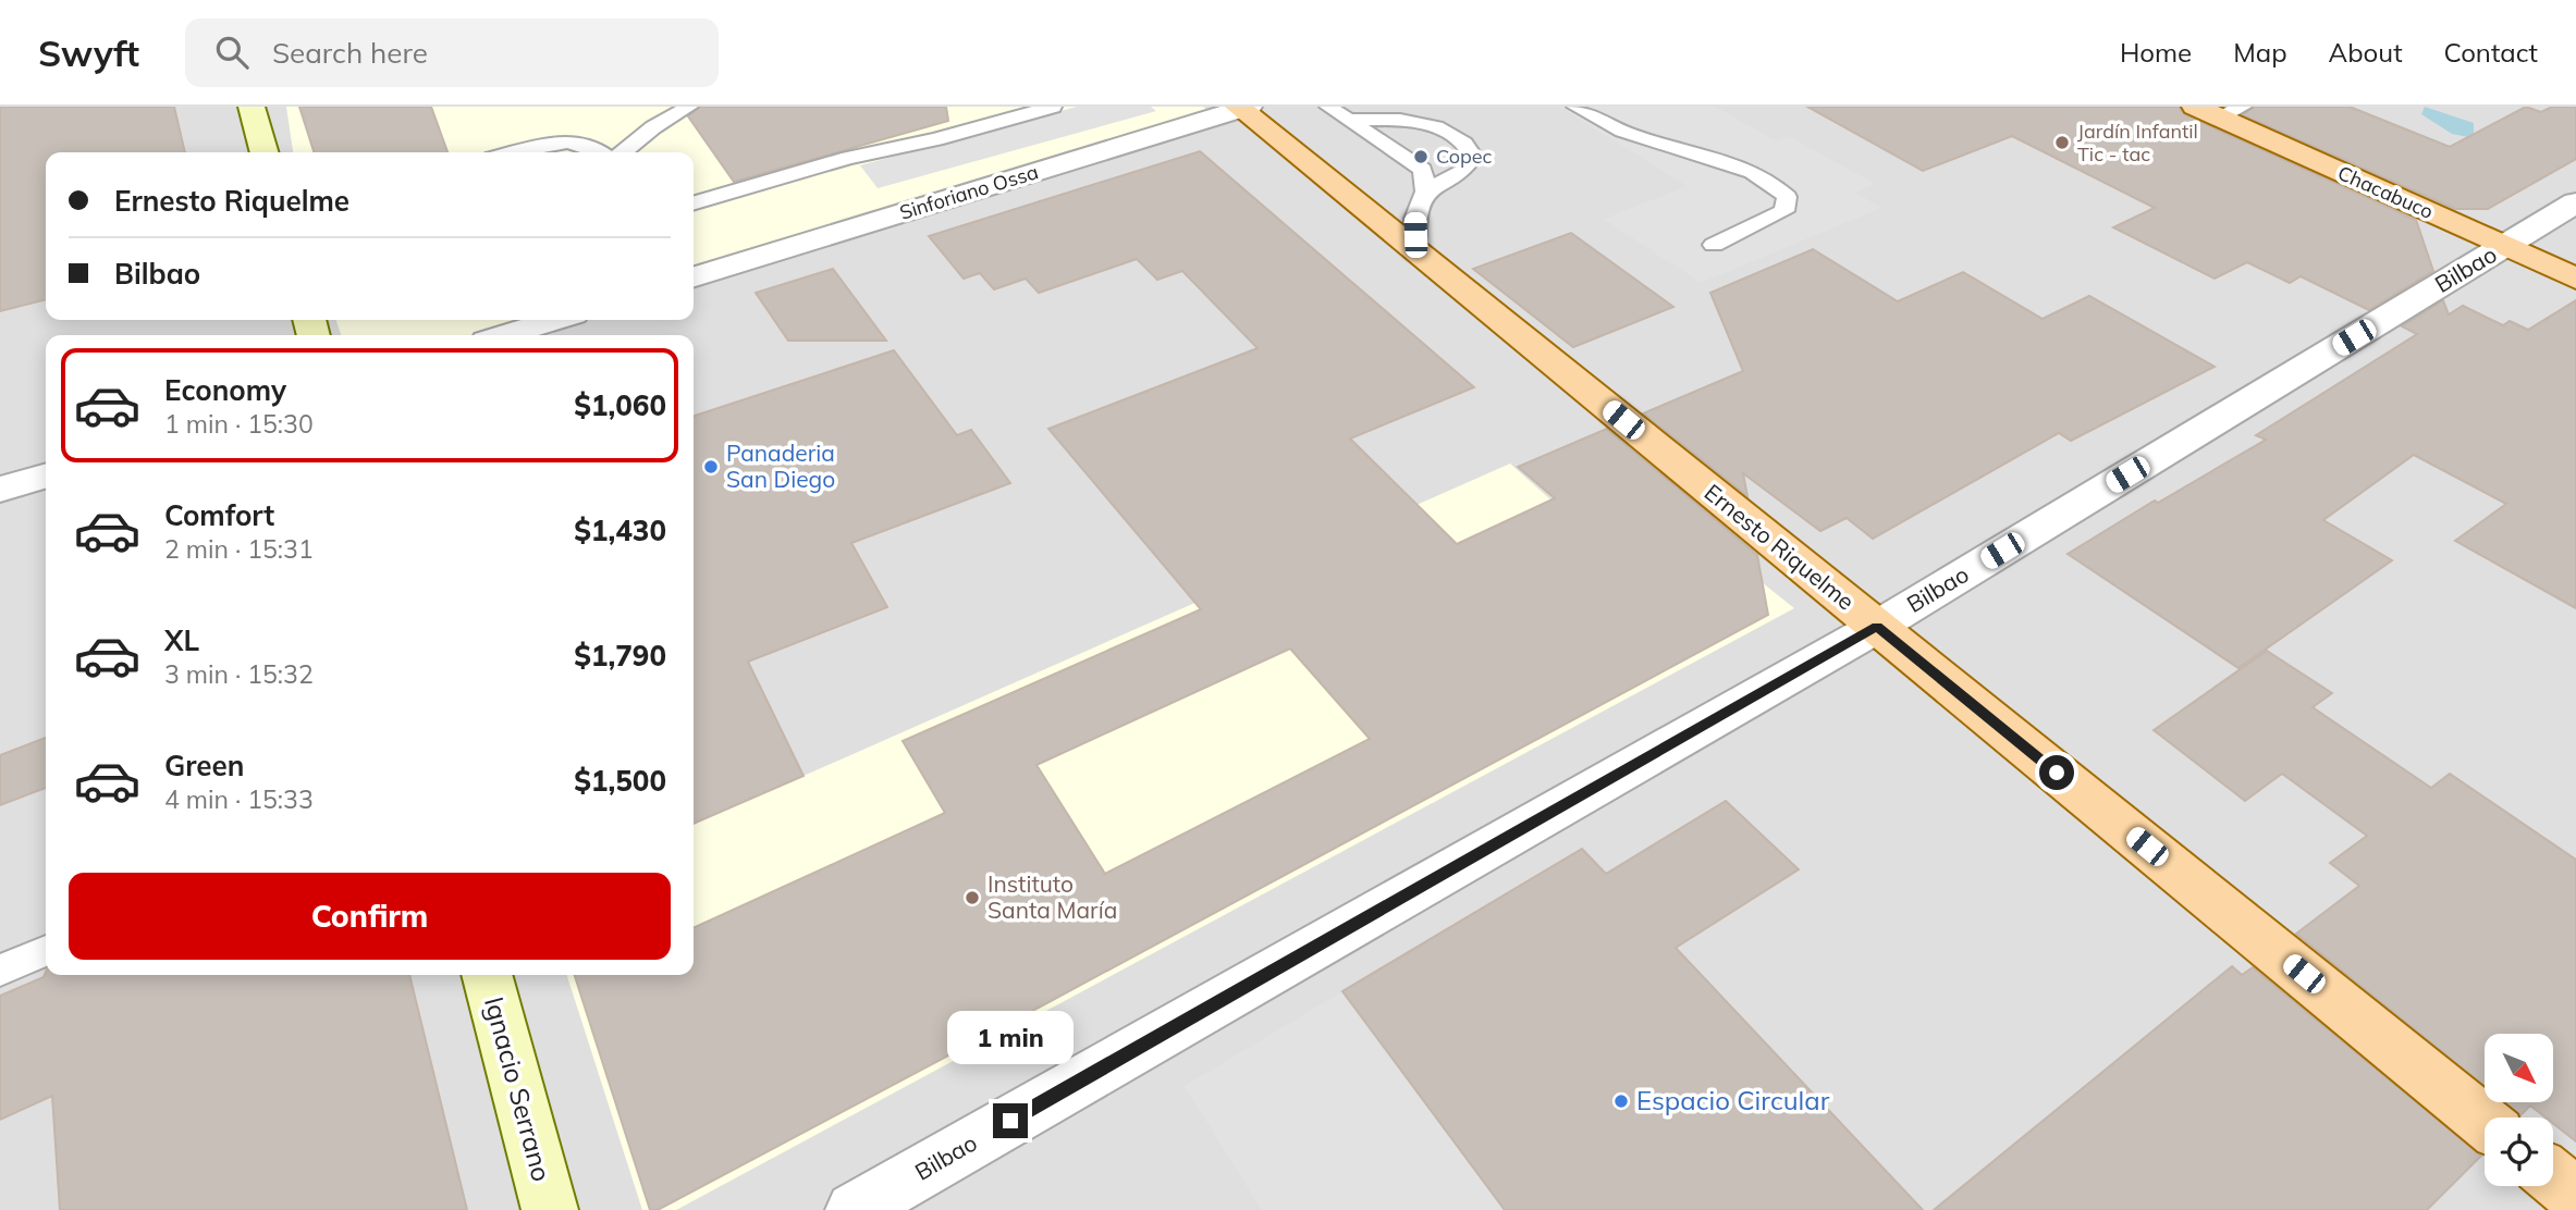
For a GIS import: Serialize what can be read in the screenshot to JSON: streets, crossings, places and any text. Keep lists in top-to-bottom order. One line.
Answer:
{"streets":{"main road":["Chacabuco","Ernesto Riquelme","Ignacio Serrano"],"street":["Sinforiano Ossa","Bilbao"]},"crossings":[["Sinforiano Ossa","Ernesto Riquelme"],["Chacabuco","Bilbao"],["Bilbao","Ernesto Riquelme"]],"places":["Jardín Infantil Tic - tac","Copec","Panaderia San Diego","Instituto Santa María","Espacio Circular"],"north":"bottom right","page":{"header":"Swyft","search":"Search here","nav":["Home","Map","About","Contact"],"banner":["Ernesto Riquelme","Bilbao"],"list":[{"name":"Economy","note":"1 min · 15:30","value":"$1,060"},{"name":"Comfort","note":"2 min · 15:31","value":"$1,430"},{"name":"XL","note":"3 min · 15:32","value":"$1,790"},{"name":"Green","note":"4 min · 15:33","value":"$1,500"}],"buttons":"Confirm","bubble":"1 min"}}
